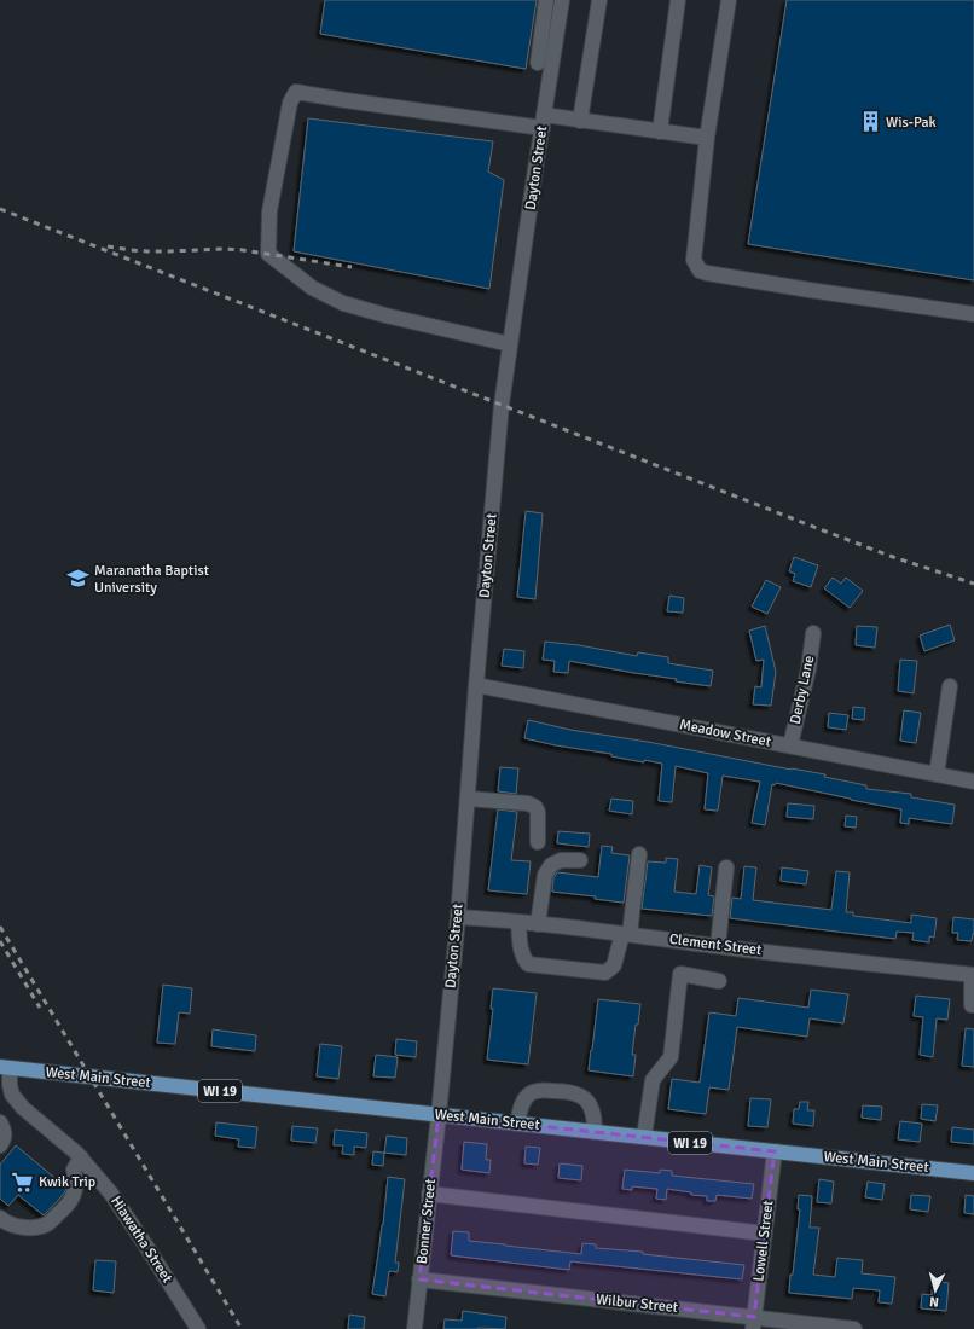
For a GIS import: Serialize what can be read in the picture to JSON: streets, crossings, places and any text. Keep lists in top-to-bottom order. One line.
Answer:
{"streets":{"main road":["West Main Street","WI 19"],"street":["Dayton Street","Derby Lane","Meadow Street","Clement Street","Bonner Street","Hiawatha Street","Lowell Street","Wilbur Street"]},"crossings":[["Dayton Street","Meadow Street"],["Dayton Street","Clement Street"],["Dayton Street","West Main Street"],["Dayton Street","Bonner Street"],["Derby Lane","Meadow Street"],["West Main Street","Bonner Street"],["West Main Street","Hiawatha Street"],["West Main Street","Lowell Street"],["Bonner Street","Wilbur Street"],["Lowell Street","Wilbur Street"]],"places":{"building":["Wis-Pak"],"school or university":["Maranatha Baptist University"],"supermarket":["Kwik Trip"]},"north":"bottom"}
